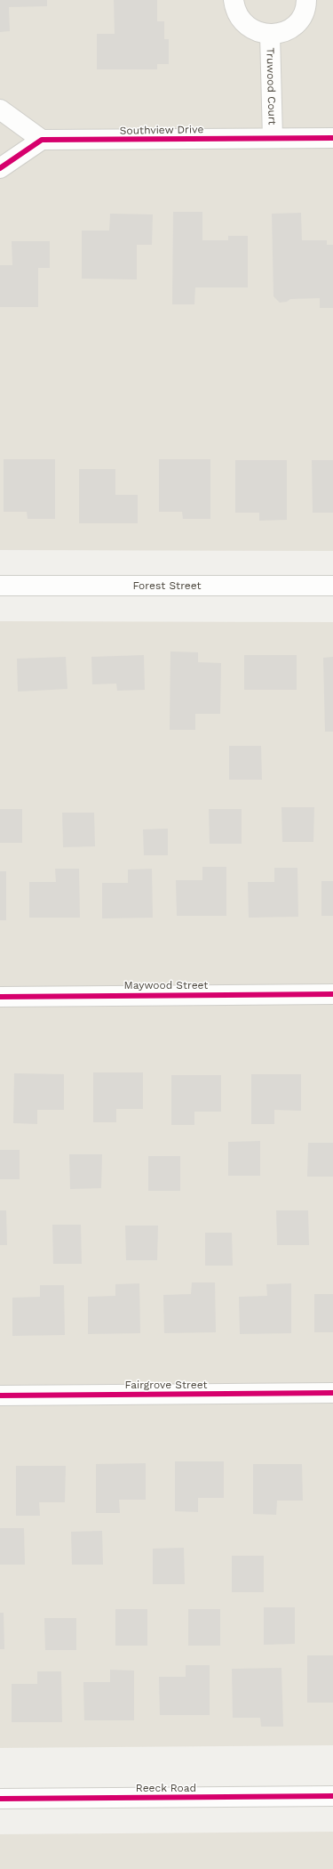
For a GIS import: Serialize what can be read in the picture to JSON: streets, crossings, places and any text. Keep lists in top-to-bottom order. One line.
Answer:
{"streets":{"street":["Truwood Court","Southview Drive","Forest Street","Maywood Street","Fairgrove Street","Reeck Road"]},"crossings":[["Truwood Court","Southview Drive"]]}
